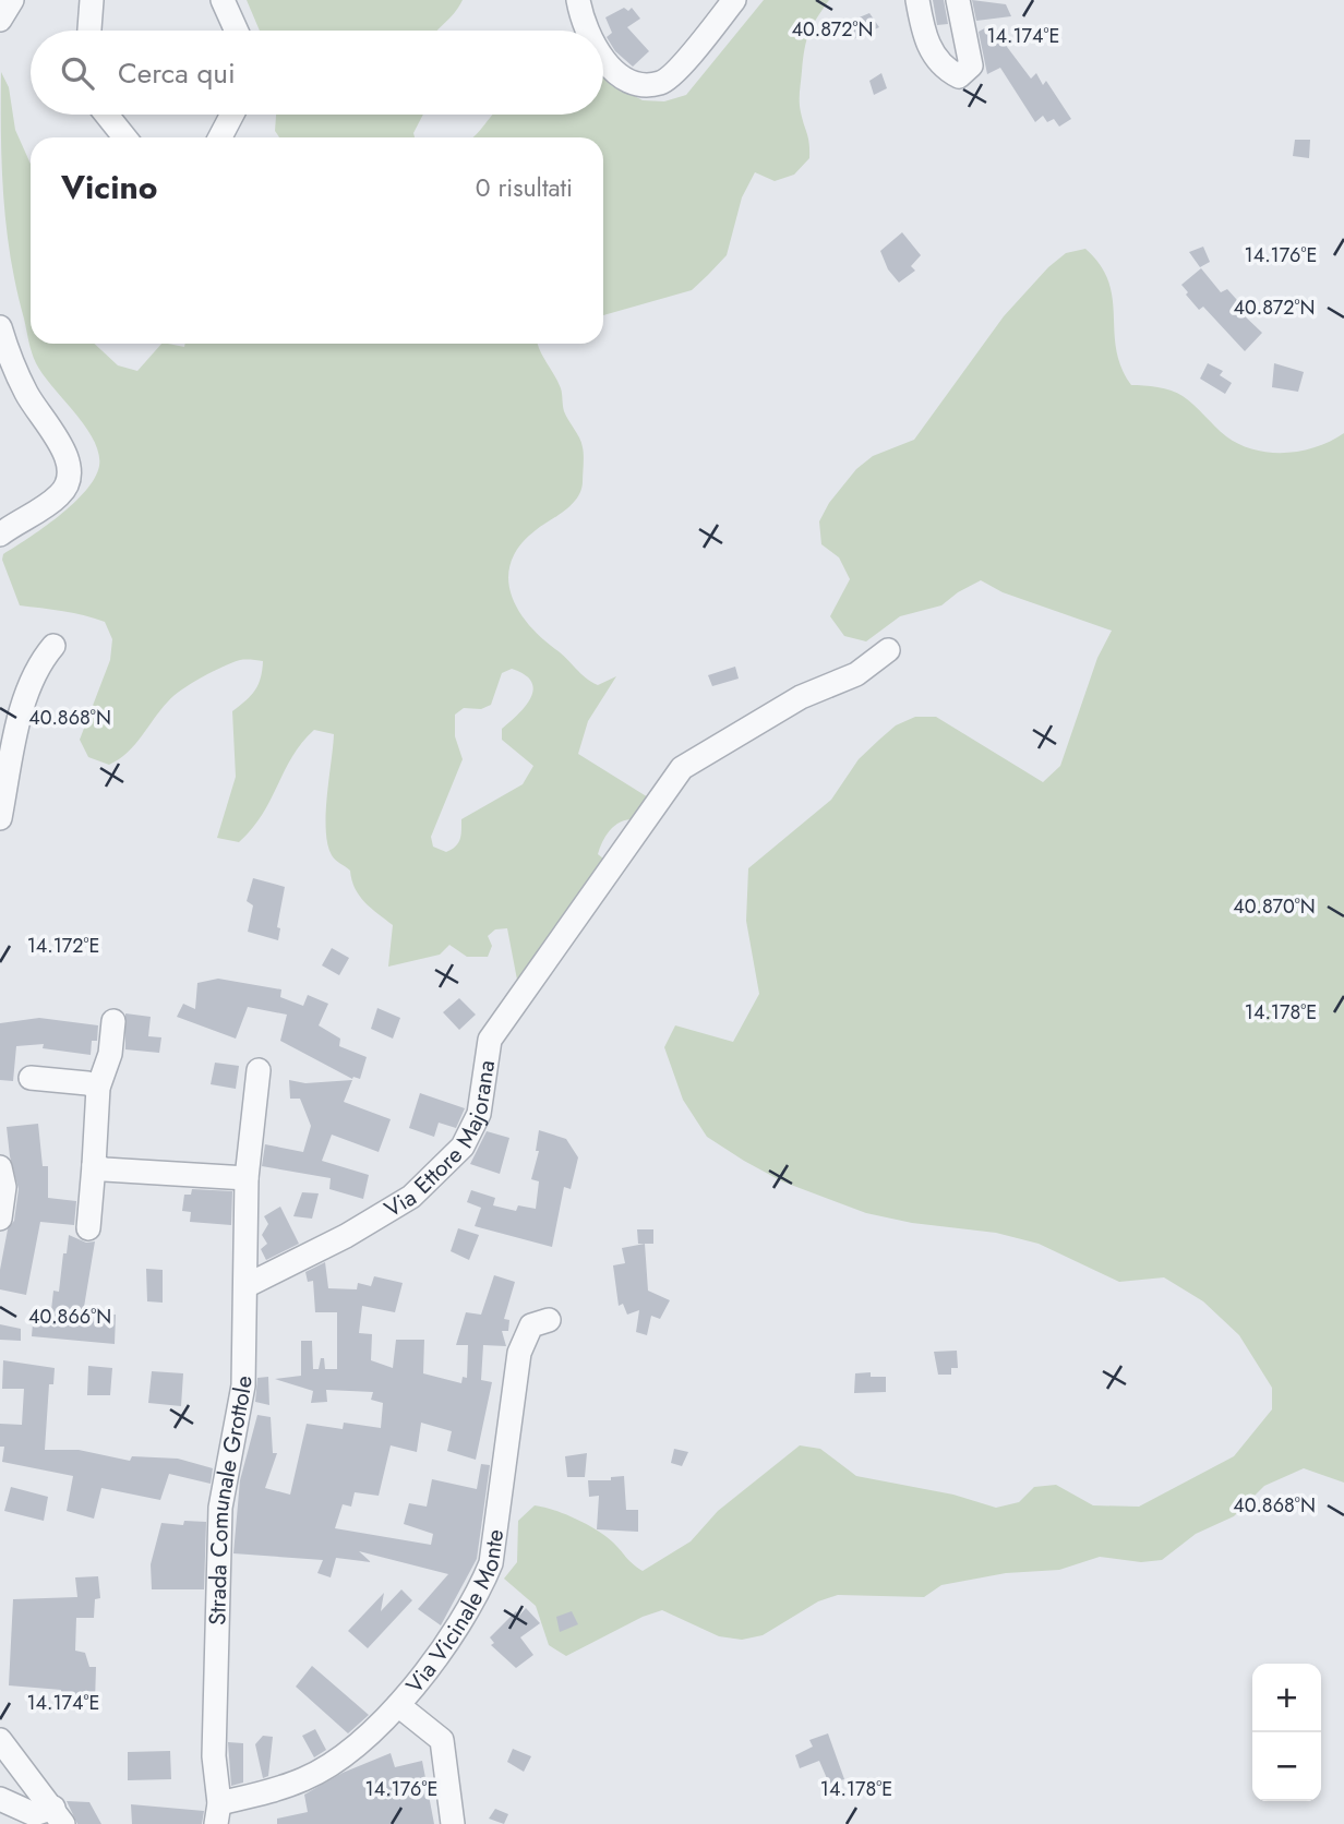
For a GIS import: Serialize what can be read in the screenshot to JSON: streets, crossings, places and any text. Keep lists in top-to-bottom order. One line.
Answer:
{"streets":{"street":["Via Ettore Majorana","Strada Comunale Grottole","Via Vicinale Monte"]},"crossings":[["Via Ettore Majorana","Strada Comunale Grottole"],["Strada Comunale Grottole","Via Vicinale Monte"]],"page":{"search":"Cerca qui","heading":["Vicino","0 risultati"],"map_buttons":["+","−"]},"coordinates":["40.872°N","14.174°E","14.176°E","40.868°N","40.870°N","14.172°E","14.178°E","40.866°N"]}
